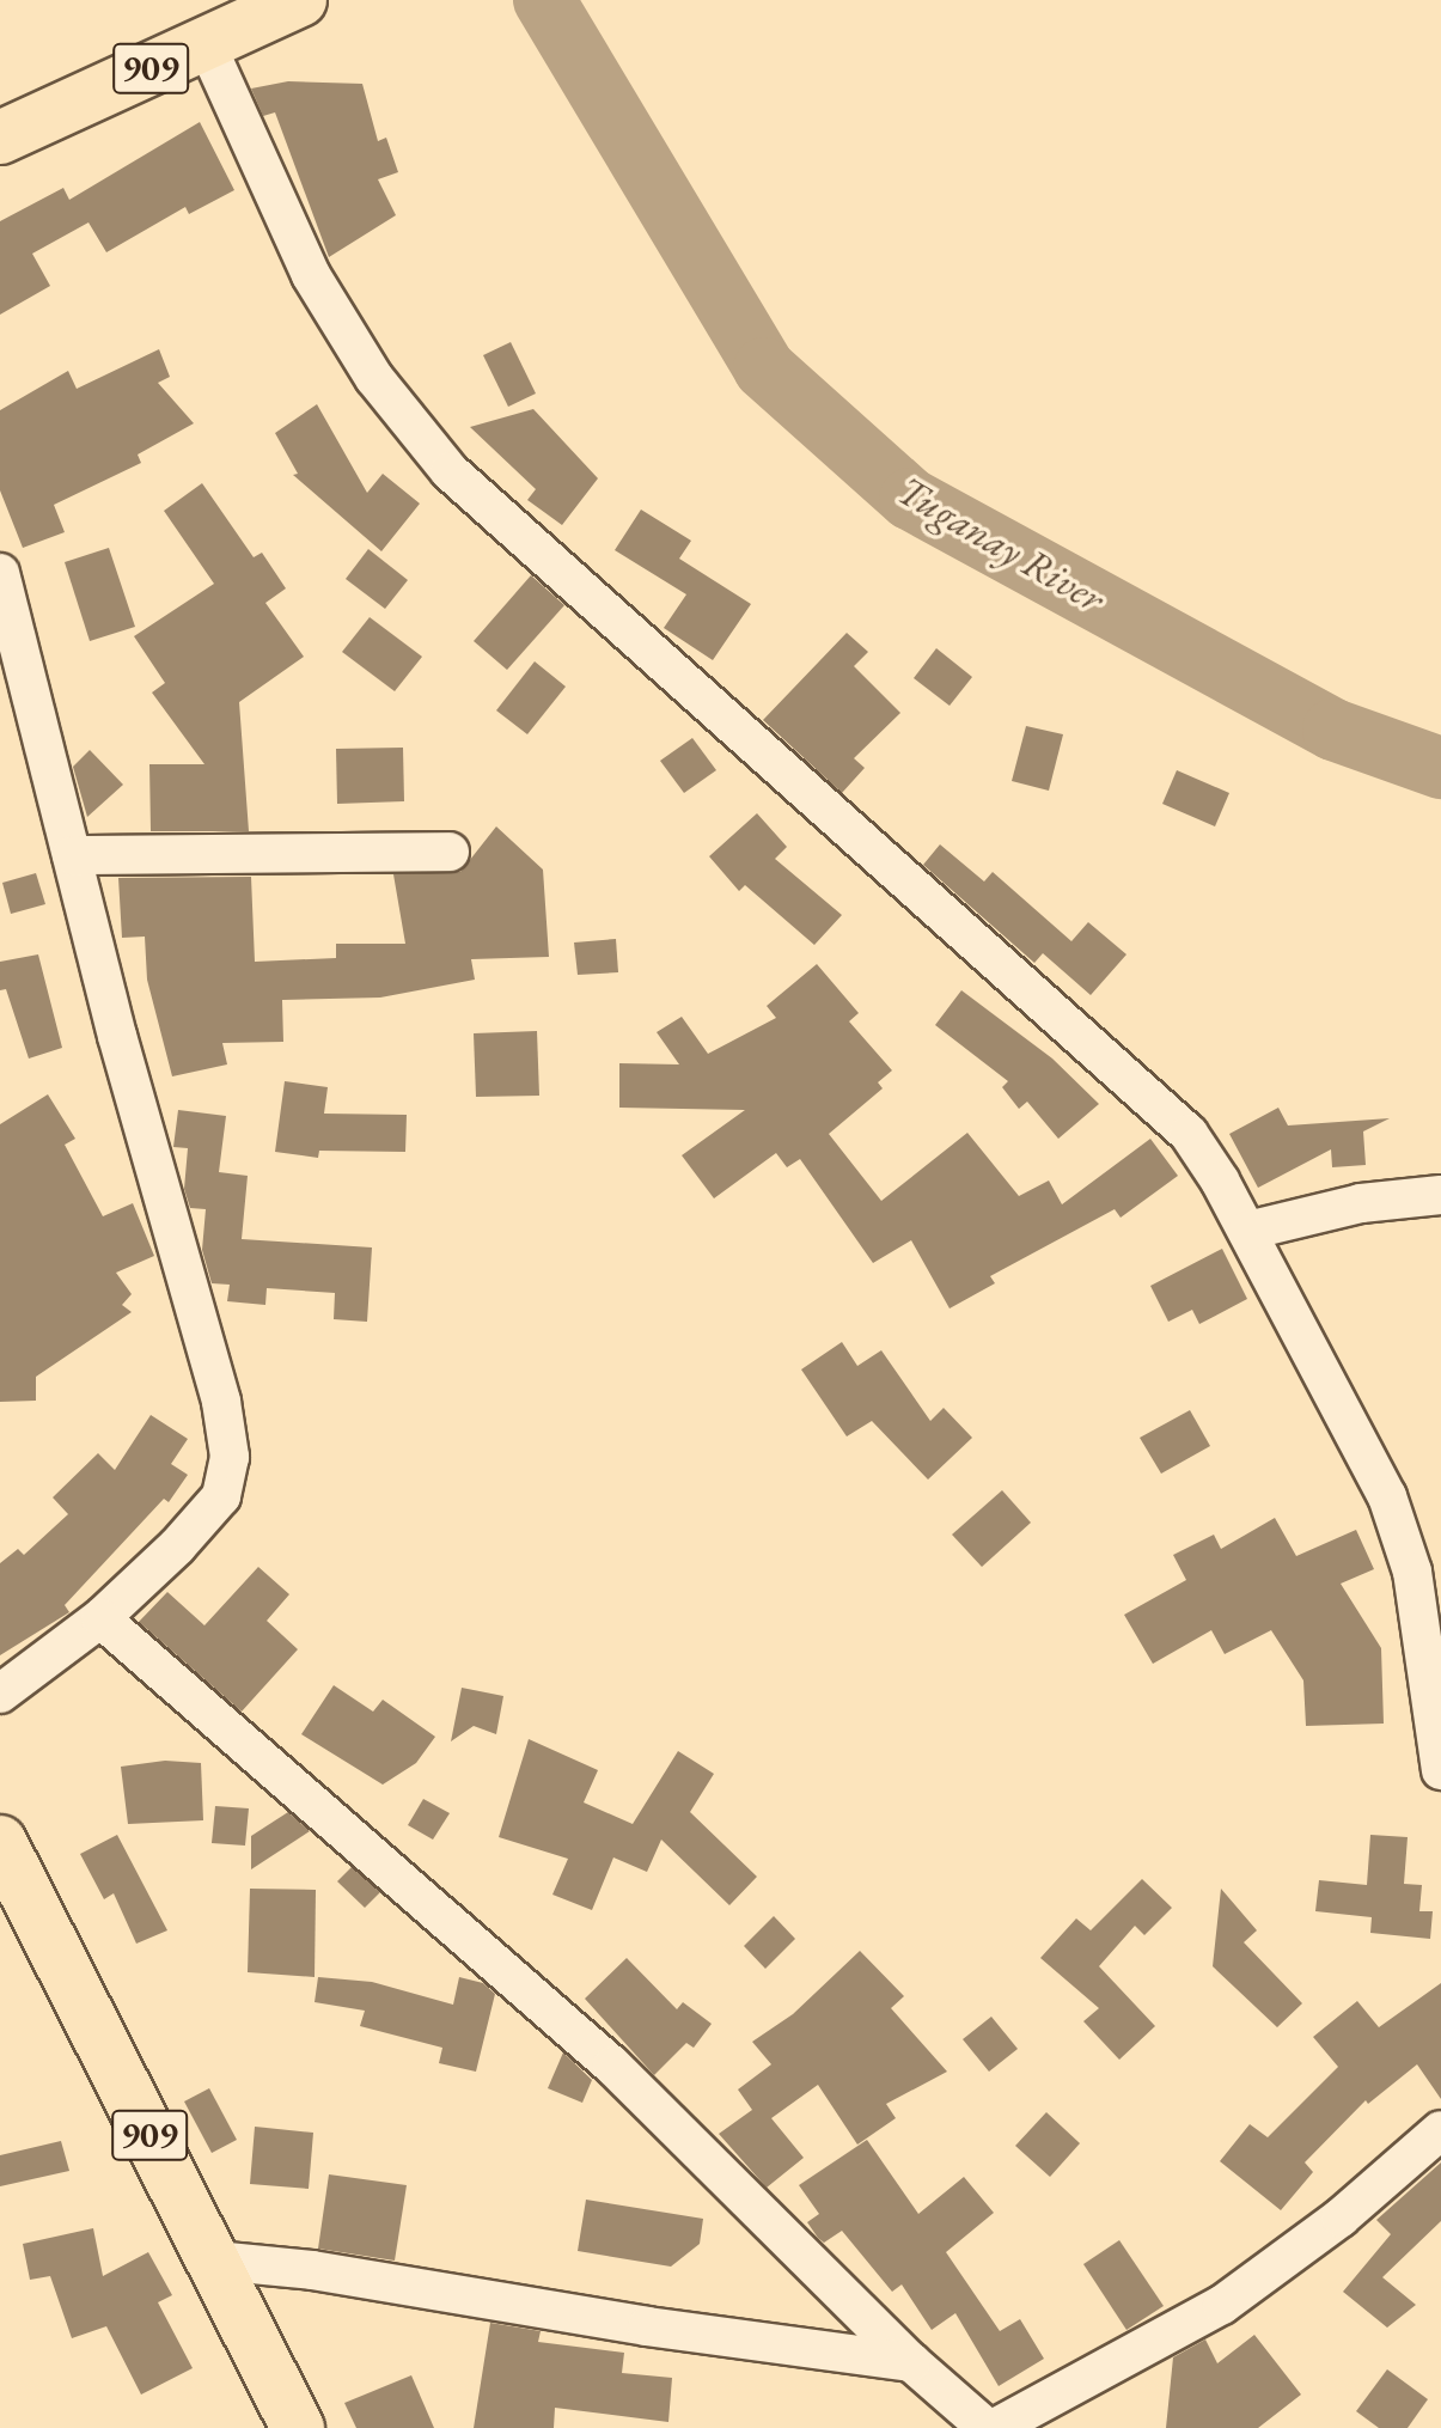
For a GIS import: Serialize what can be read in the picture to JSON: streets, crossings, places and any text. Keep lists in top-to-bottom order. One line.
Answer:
{"streets":{"main road":["909"]},"water":["Tuganay River"]}
